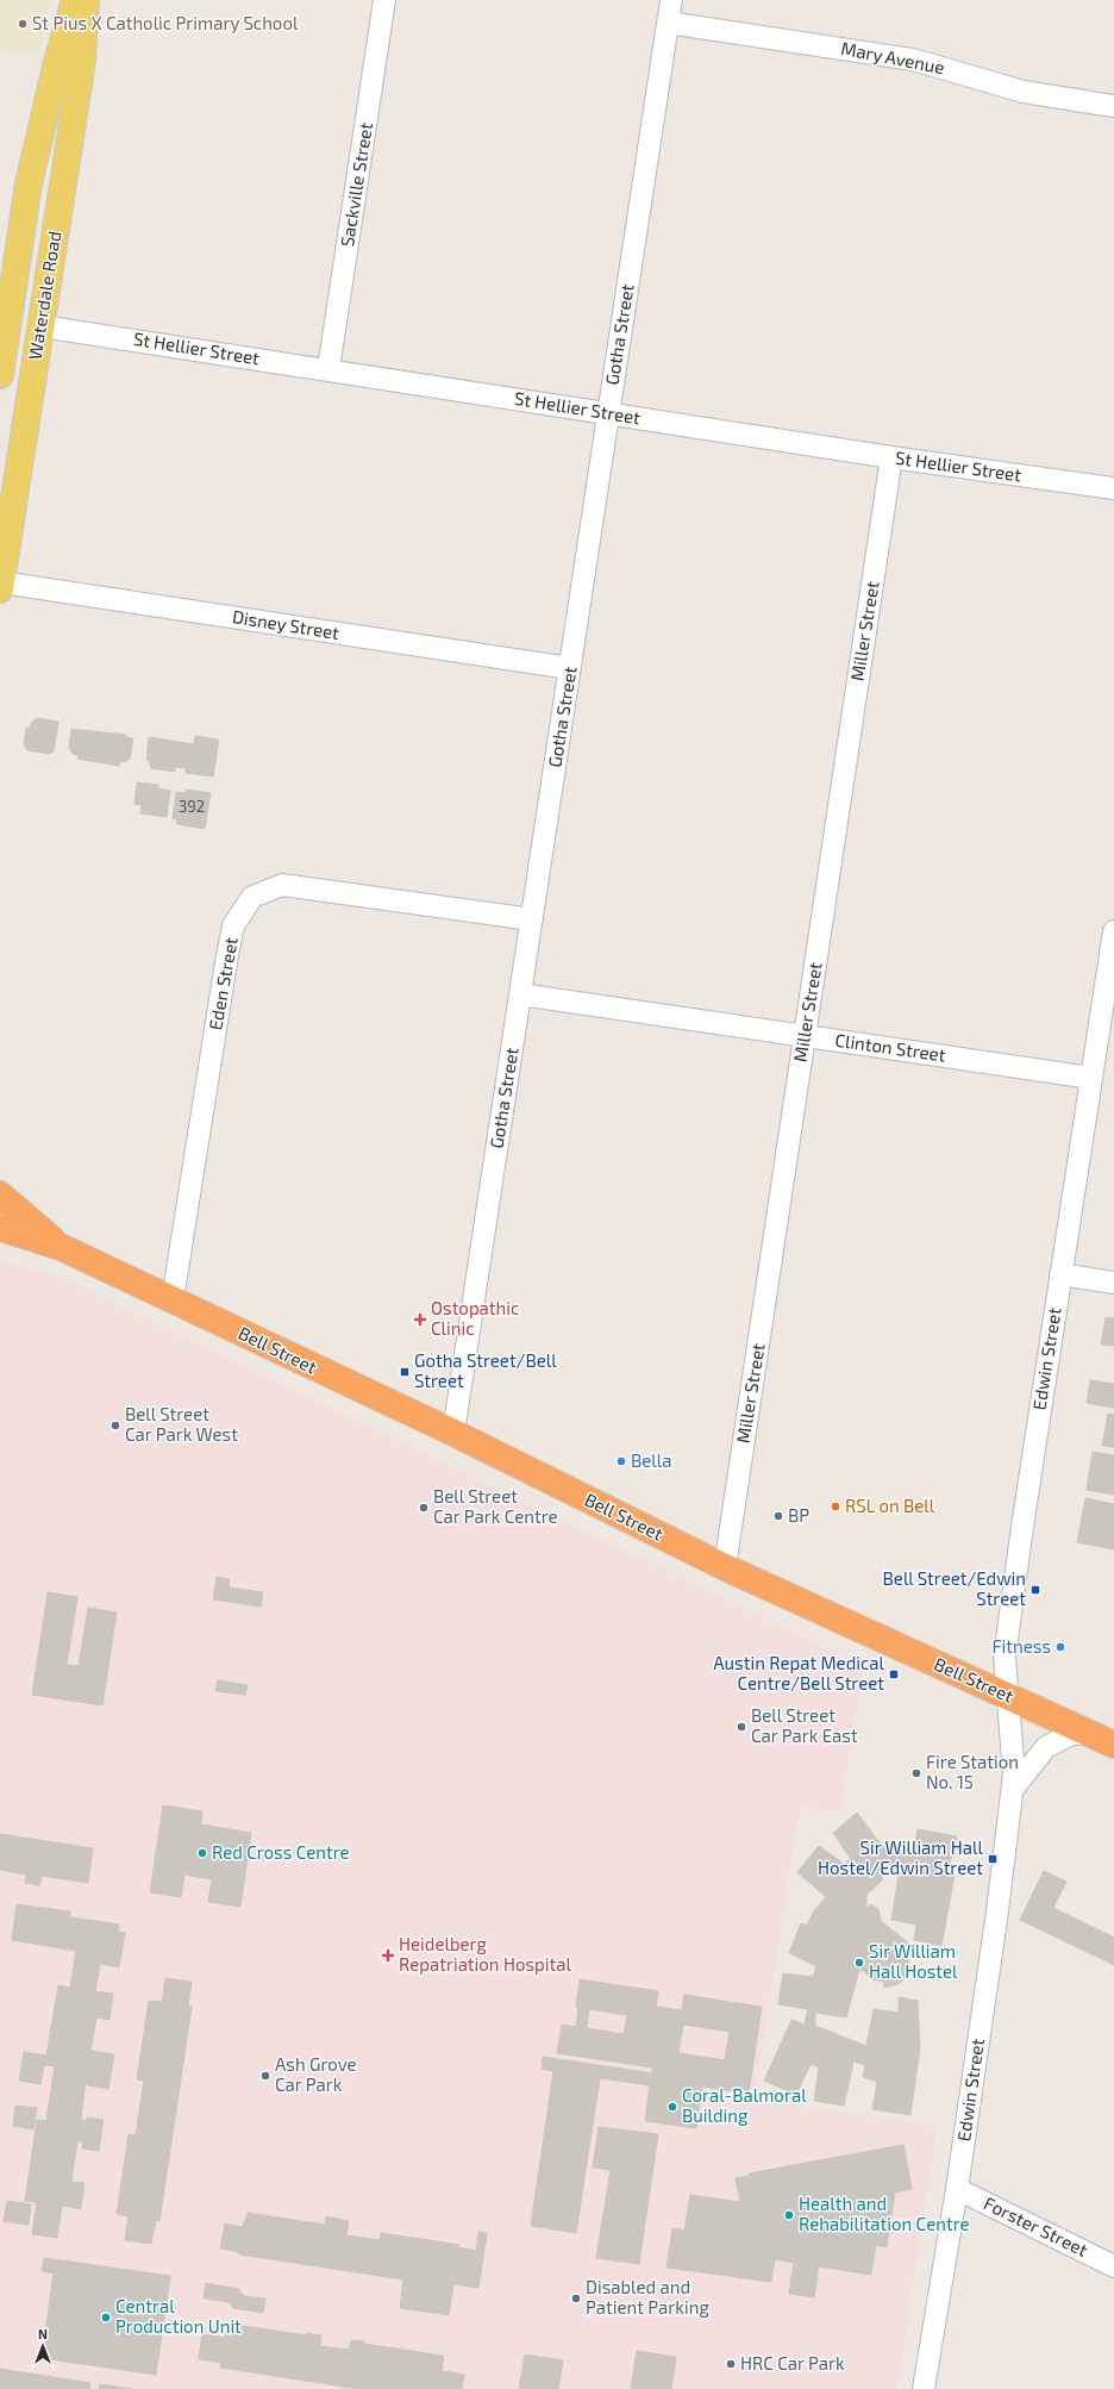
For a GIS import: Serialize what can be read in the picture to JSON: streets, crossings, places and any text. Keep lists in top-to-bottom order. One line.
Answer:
{"streets":{"highway":["Bell Street"],"main road":["Waterdale Road"],"street":["Mary Avenue","Sackville Street","Gotha Street","St Hellier Street","Disney Street","Miller Street","Eden Street","Clinton Street","Edwin Street","Forster Street"]},"crossings":[["Mary Avenue","Gotha Street"],["Sackville Street","St Hellier Street"],["Waterdale Road","St Hellier Street"],["Waterdale Road","Disney Street"],["Gotha Street","St Hellier Street"],["Gotha Street","Disney Street"],["Gotha Street","Eden Street"],["Gotha Street","Clinton Street"],["Gotha Street","Bell Street"],["St Hellier Street","Miller Street"],["Miller Street","Clinton Street"],["Miller Street","Bell Street"],["Eden Street","Bell Street"],["Clinton Street","Edwin Street"],["Bell Street","Edwin Street"],["Edwin Street","Forster Street"]],"places":{"other":["St Pius X Catholic Primary School","Bell Street Car Park West","Bella","RSL on Bell","Bell Street Car Park Centre","BP","Fitness","Bell Street Car Park East","Fire Station No. 15","Red Cross Centre","Sir William Hall Hostel","Ash Grove Car Park","Coral-Balmoral Building","Health and Rehabilitation Centre","Disabled and Patient Parking","Central Production Unit","HRC Car Park"],"health":["Ostopathic Clinic","Heidelberg Repatriation Hospital"],"transit":["Gotha Street/Bell Street","Bell Street/Edwin Street","Austin Repat Medical Centre/Bell Street","Sir William Hall Hostel/Edwin Street"]},"house_numbers":["392"],"north":"top"}
